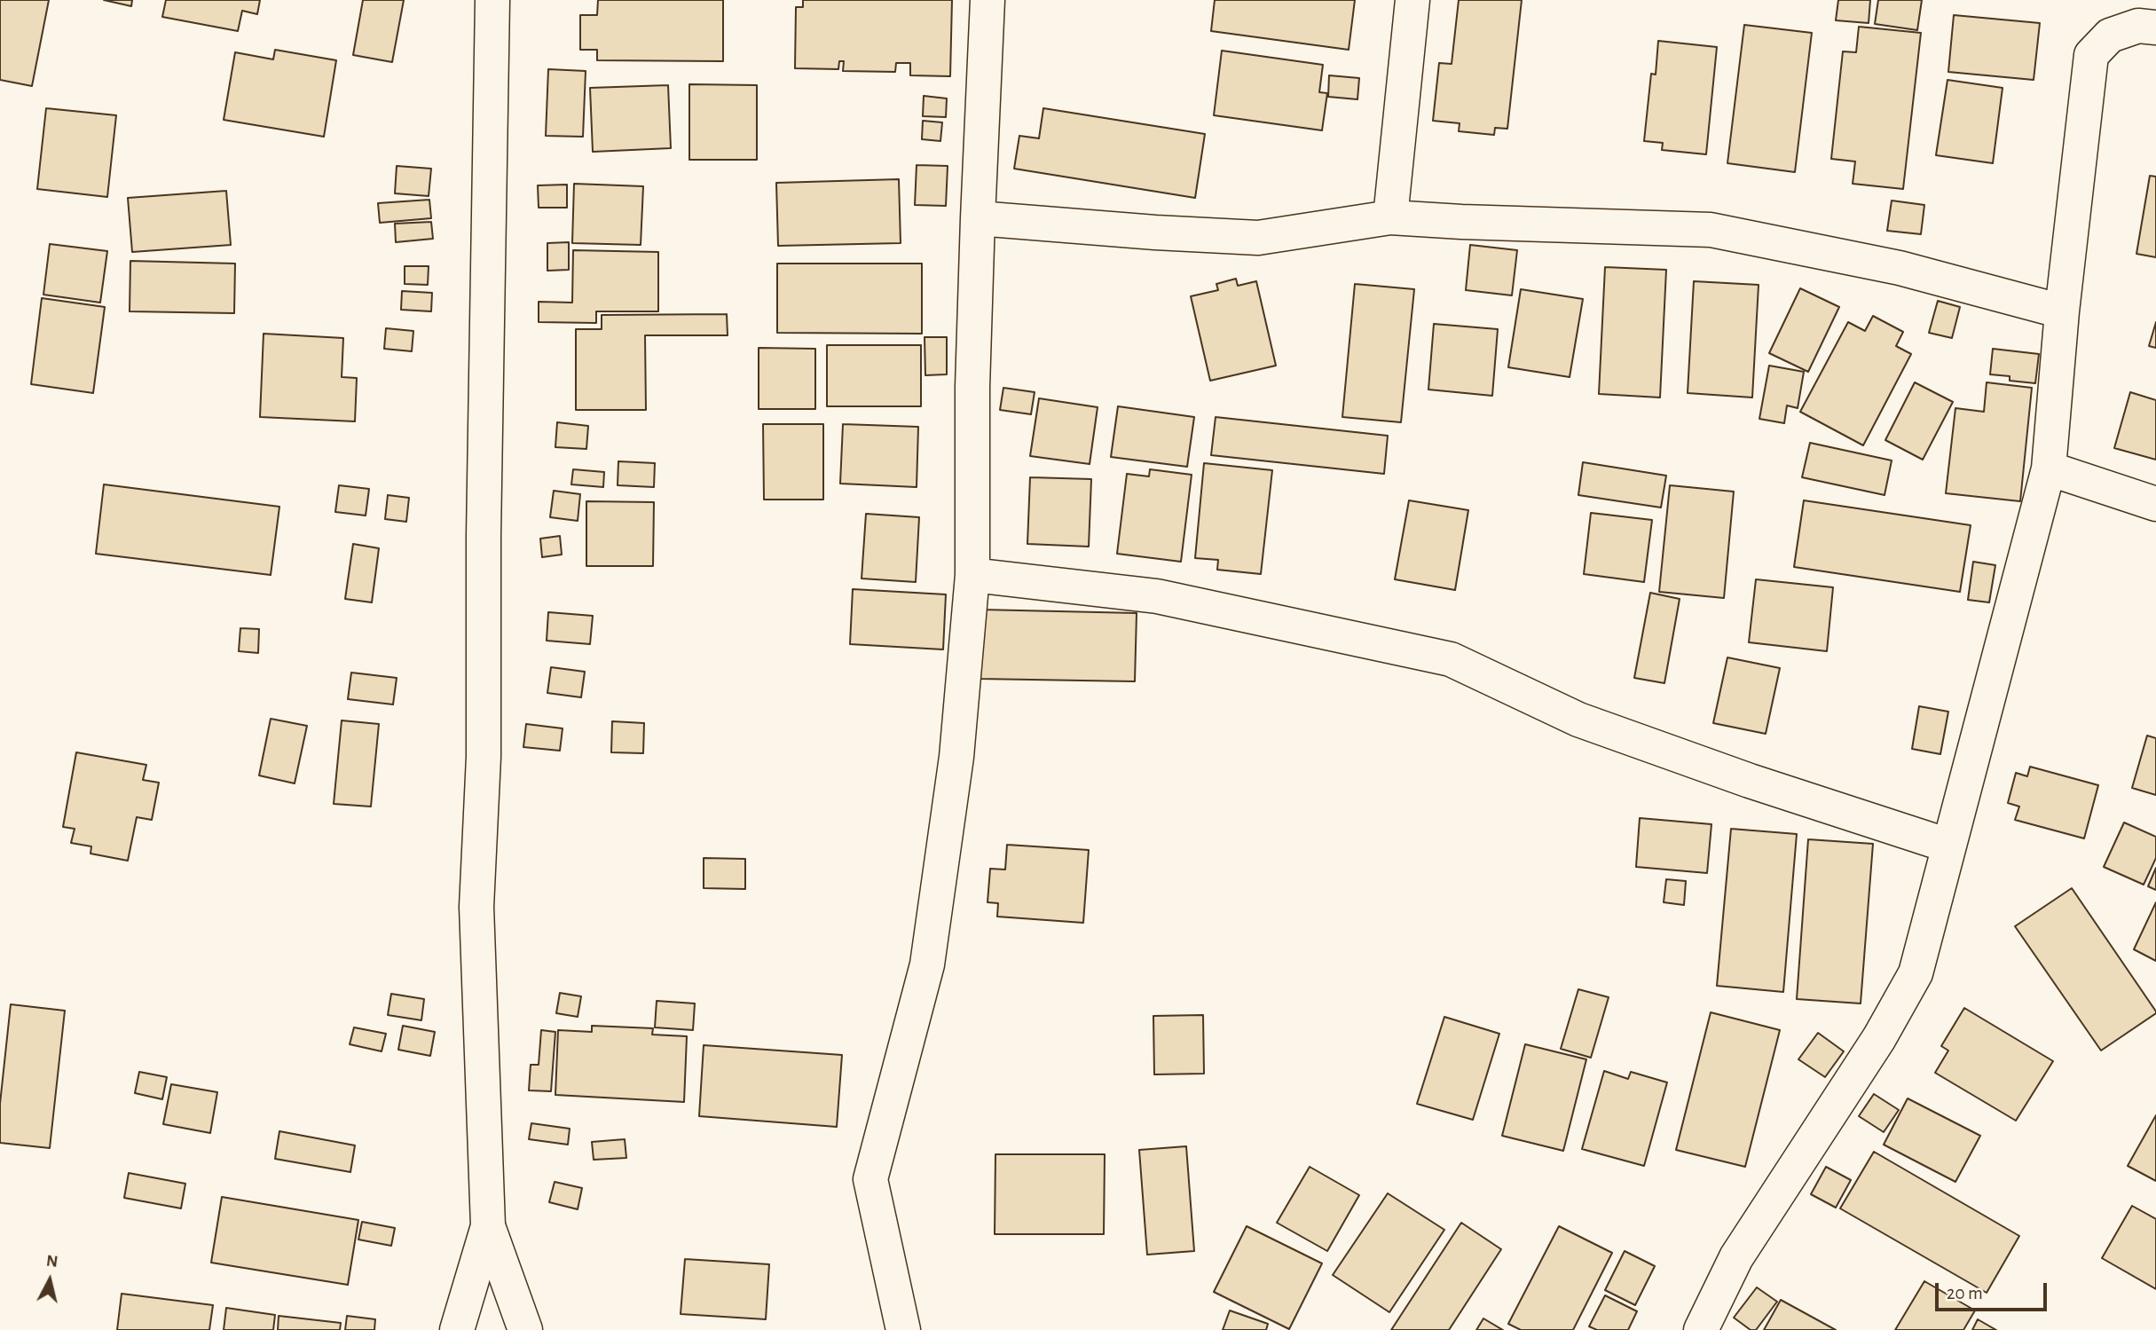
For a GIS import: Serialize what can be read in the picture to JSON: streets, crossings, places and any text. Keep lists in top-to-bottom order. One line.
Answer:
{"scale_bar":"20 m","north":"top"}
